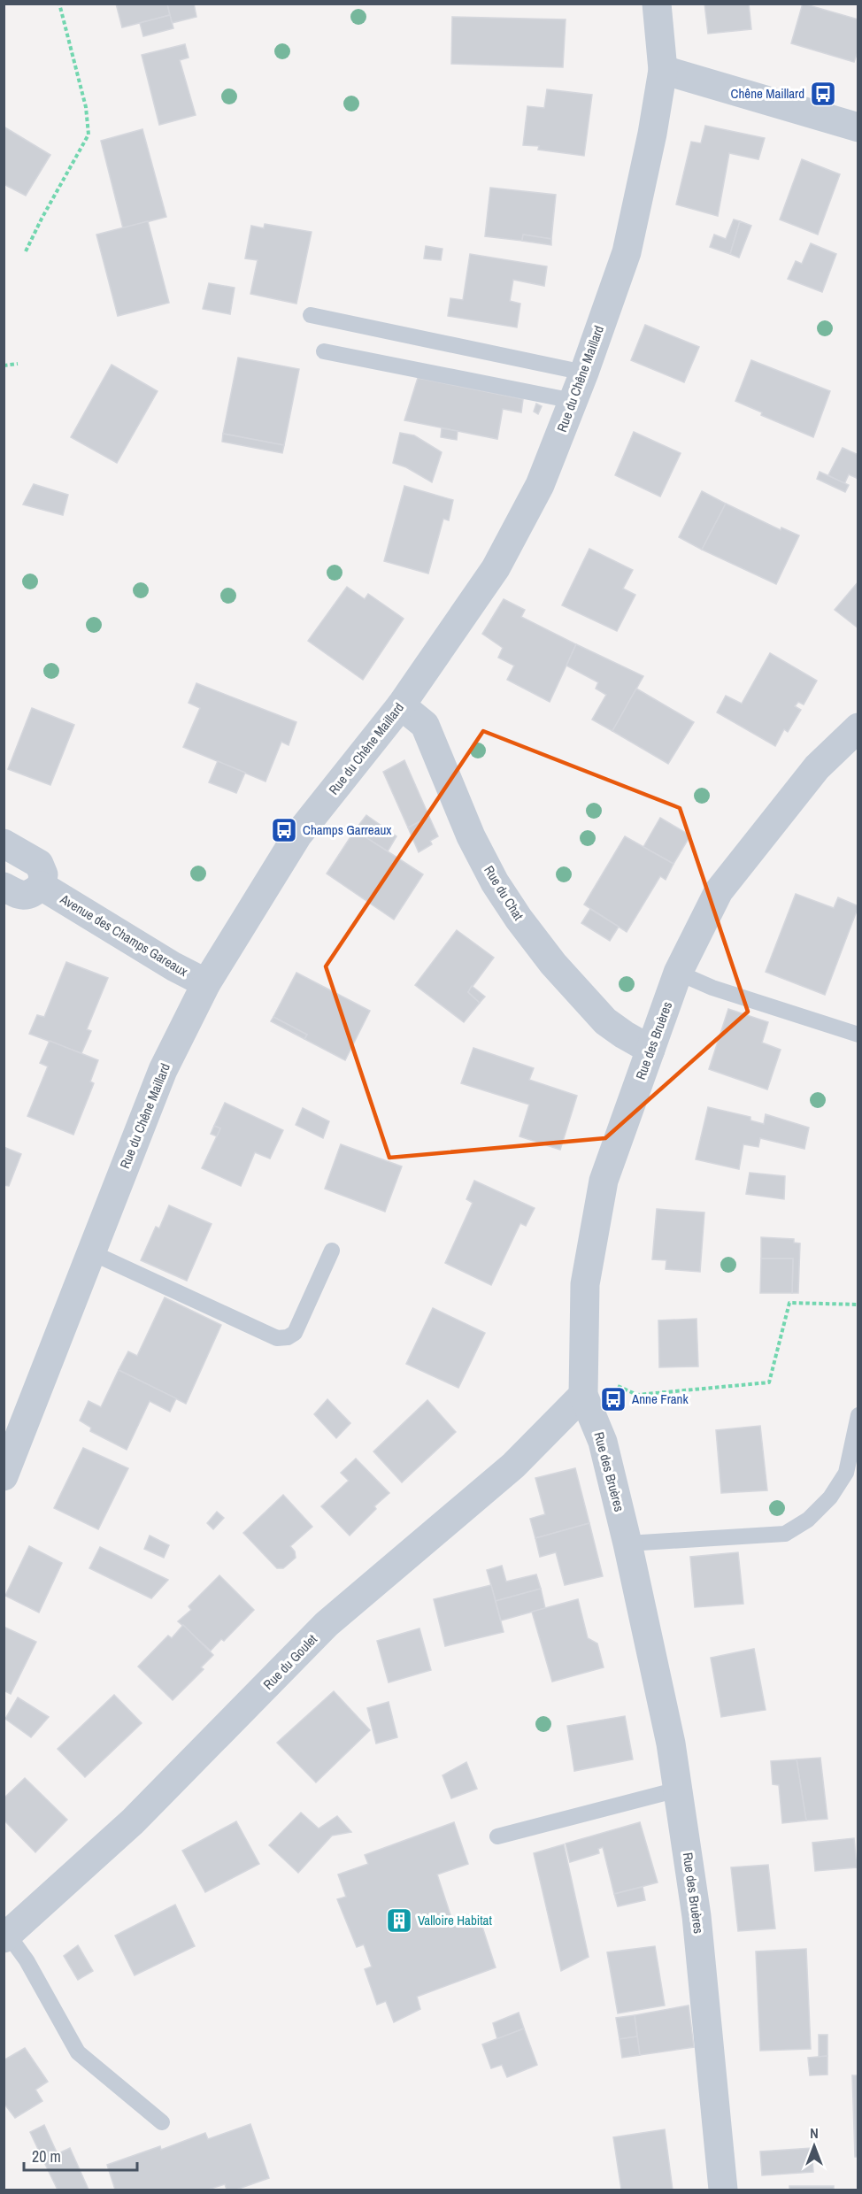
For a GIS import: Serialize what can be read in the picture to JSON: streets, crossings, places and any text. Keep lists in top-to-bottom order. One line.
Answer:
{"streets":{"street":["Rue du Chêne Maillard","Rue du Chat","Avenue des Champs Gareaux","Rue des Bruères","Rue du Goulet"]},"crossings":[["Rue du Chêne Maillard","Rue du Chat"],["Rue du Chêne Maillard","Avenue des Champs Gareaux"],["Rue du Chat","Rue des Bruères"],["Rue des Bruères","Rue du Goulet"]],"places":{"bus stop":["Chêne Maillard","Champs Garreaux","Anne Frank"],"building":["Valloire Habitat"]},"scale_bar":"20 m","north":"top"}
